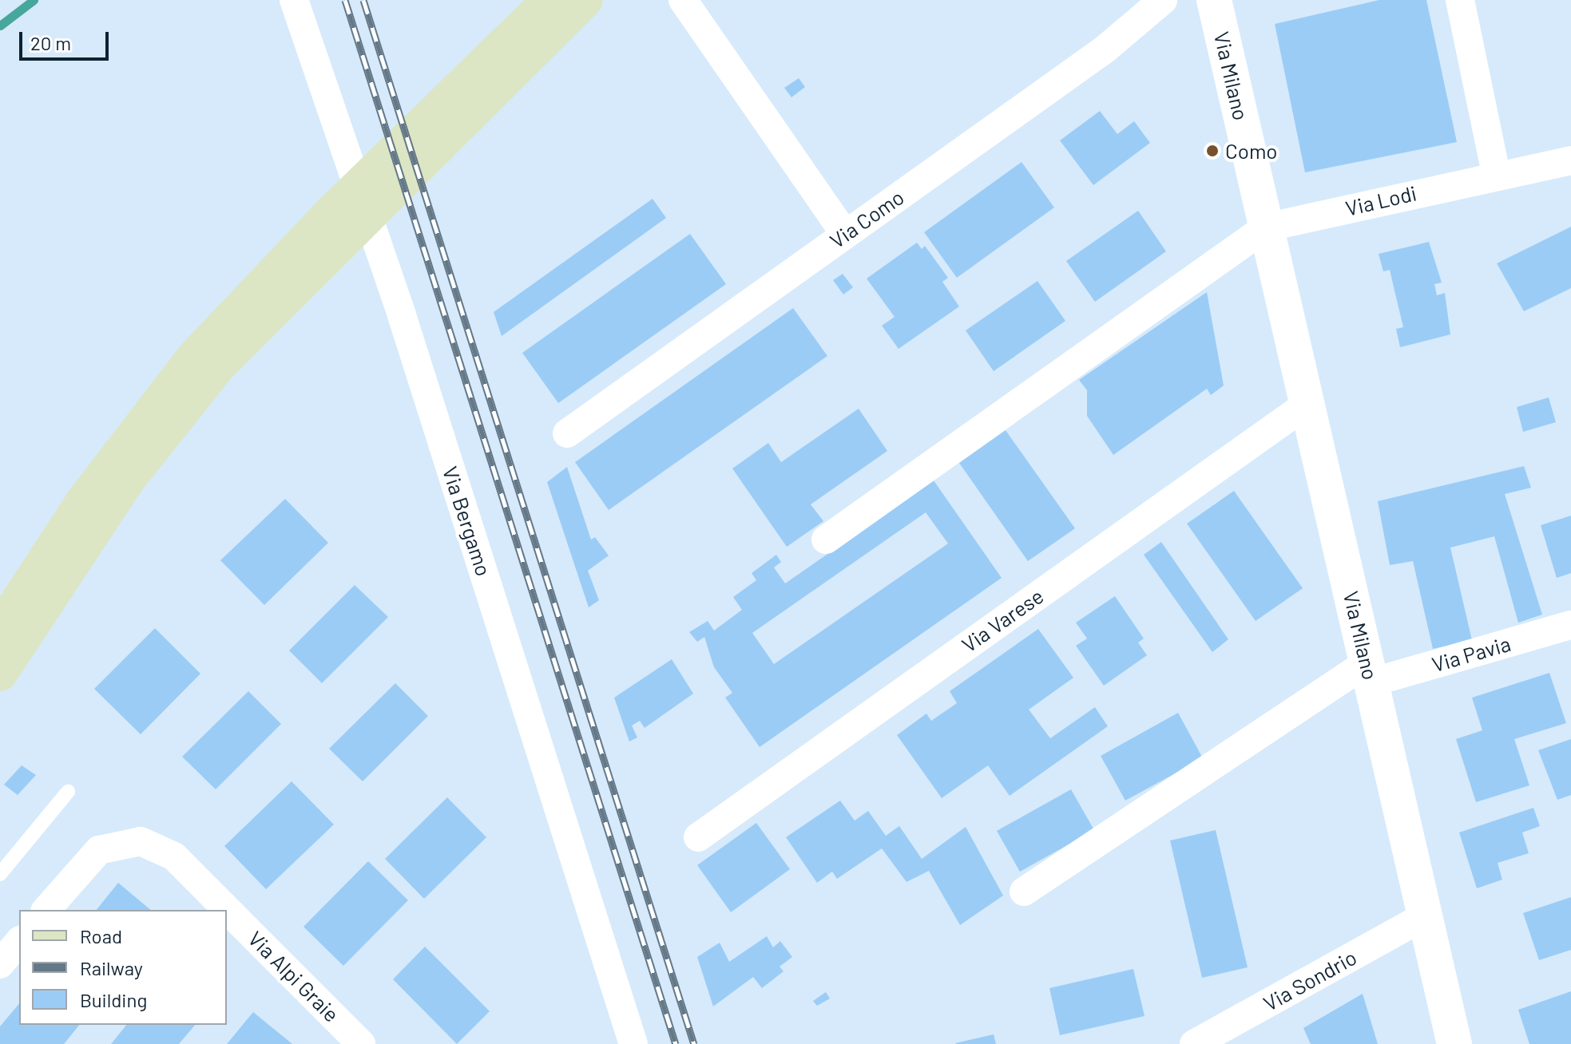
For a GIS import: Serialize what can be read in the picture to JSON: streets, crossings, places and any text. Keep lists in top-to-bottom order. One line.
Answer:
{"streets":{"street":["Via Milano","Via Lodi","Via Como","Via Bergamo","Via Varese","Via Pavia","Via Alpi Graie","Via Sondrio"]},"crossings":[["Via Milano","Via Lodi"],["Via Milano","Via Varese"],["Via Milano","Via Pavia"],["Via Milano","Via Sondrio"]],"places":["Como"],"legend":["Road","Railway","Building"],"scale_bar":"20 m"}
